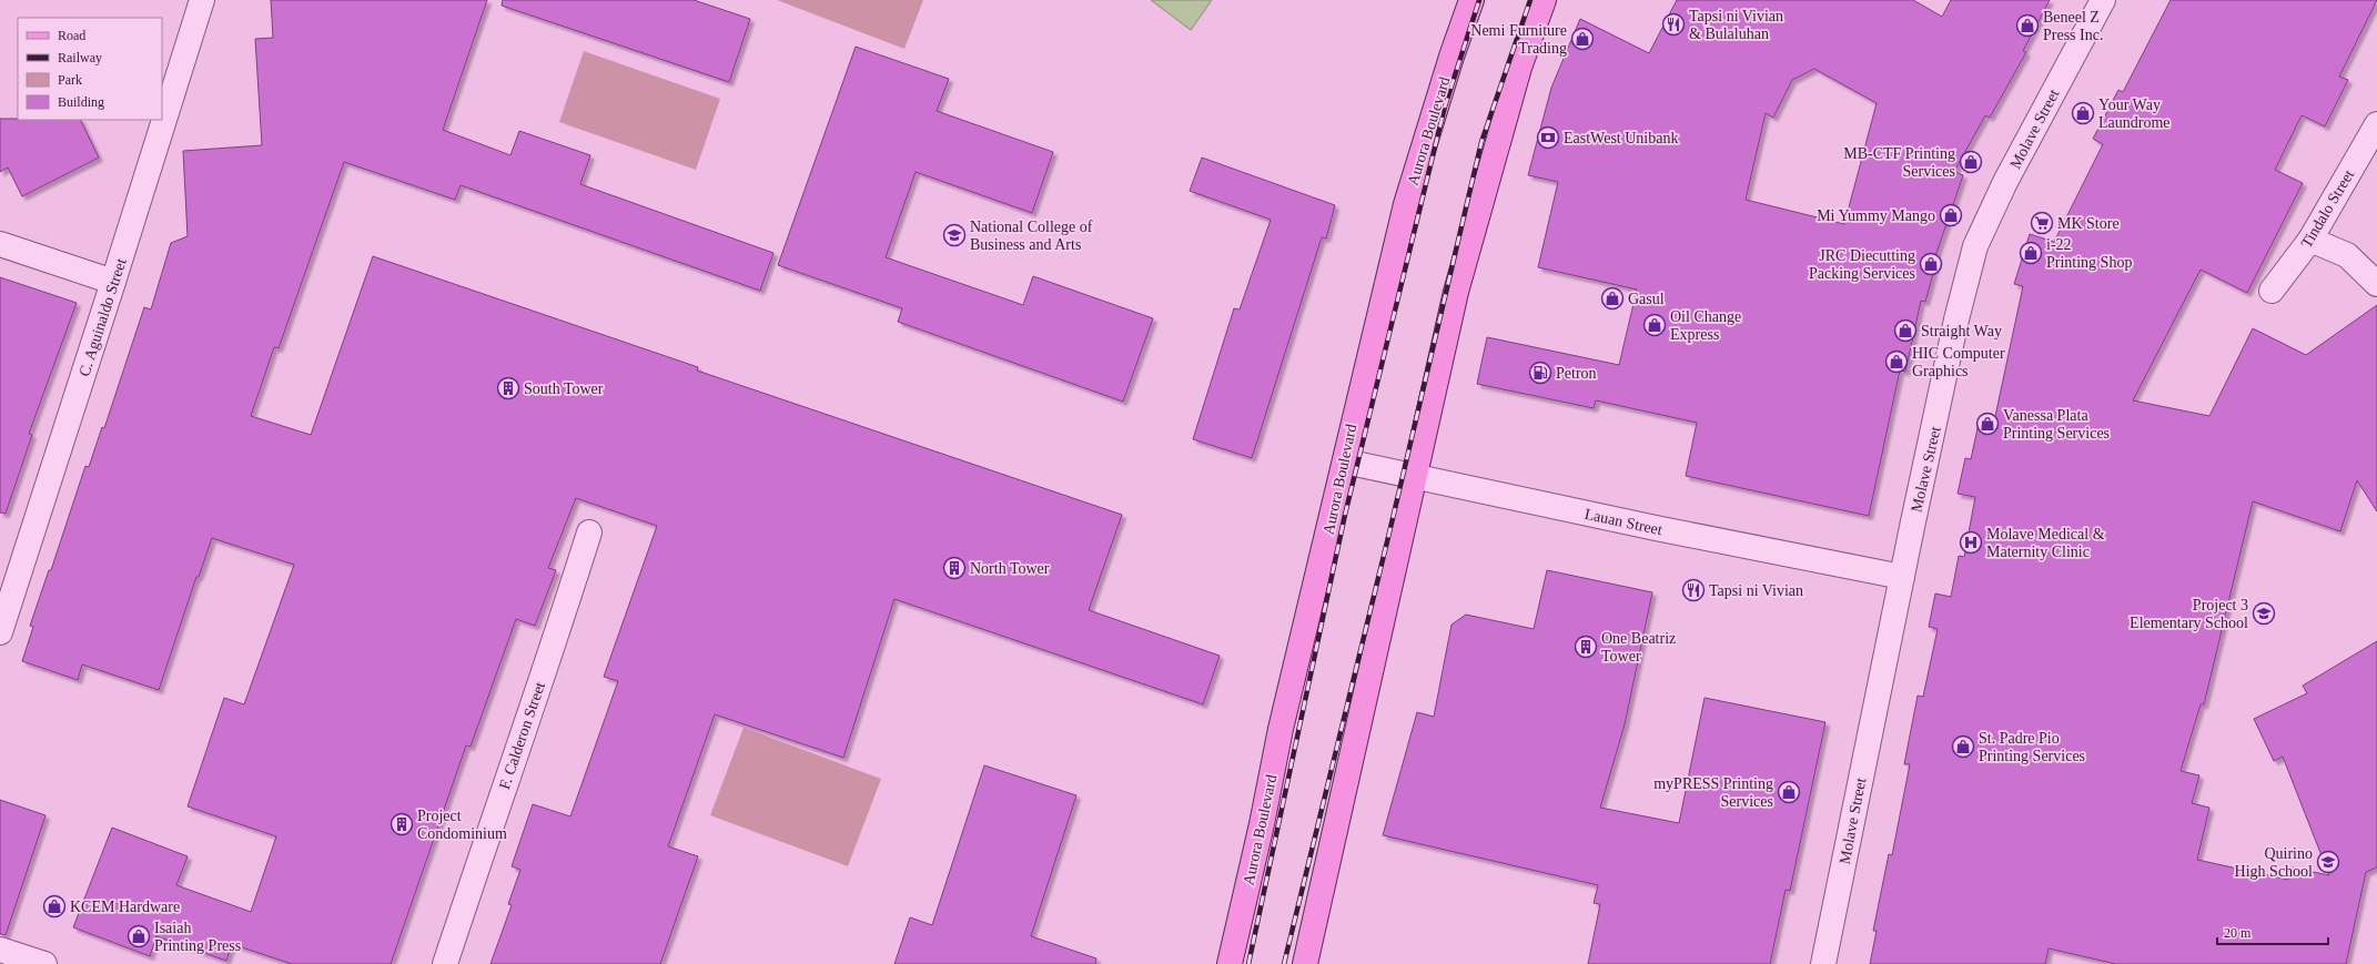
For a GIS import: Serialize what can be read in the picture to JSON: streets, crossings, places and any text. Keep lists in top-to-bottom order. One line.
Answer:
{"streets":{"main road":["Aurora Boulevard"],"street":["Molave Street","Tindalo Street","C. Aguinaldo Street","Lauan Street","F. Calderon Street"]},"crossings":[["Molave Street","Lauan Street"],["Aurora Boulevard","Lauan Street"]],"places":{"restaurant":["Tapsi ni Vivian & Bulaluhan","Tapsi ni Vivian"],"shop":["Beneel Z Press Inc.","Nemi Furniture Trading","Your Way Laundrome","MB-CTF Printing Services","Mi Yummy Mango","i-22 Printing Shop","JRC Diecutting Packing Services","Gasul","Oil Change Express","Straight Way","HIC Computer Graphics","Vanessa Plata Printing Services","St. Padre Pio Printing Services","myPRESS Printing Services","KCEM Hardware","Isaiah Printing Press"],"bank":["EastWest Unibank"],"supermarket":["MK Store"],"school or university":["National College of Business and Arts","Project 3 Elementary School","Quirino High School"],"fuel station":["Petron"],"building":["South Tower","North Tower","One Beatriz Tower","Project Condominium"],"hospital":["Molave Medical & Maternity Clinic"]},"legend":["Road","Railway","Park","Building"],"scale_bar":"20 m"}
